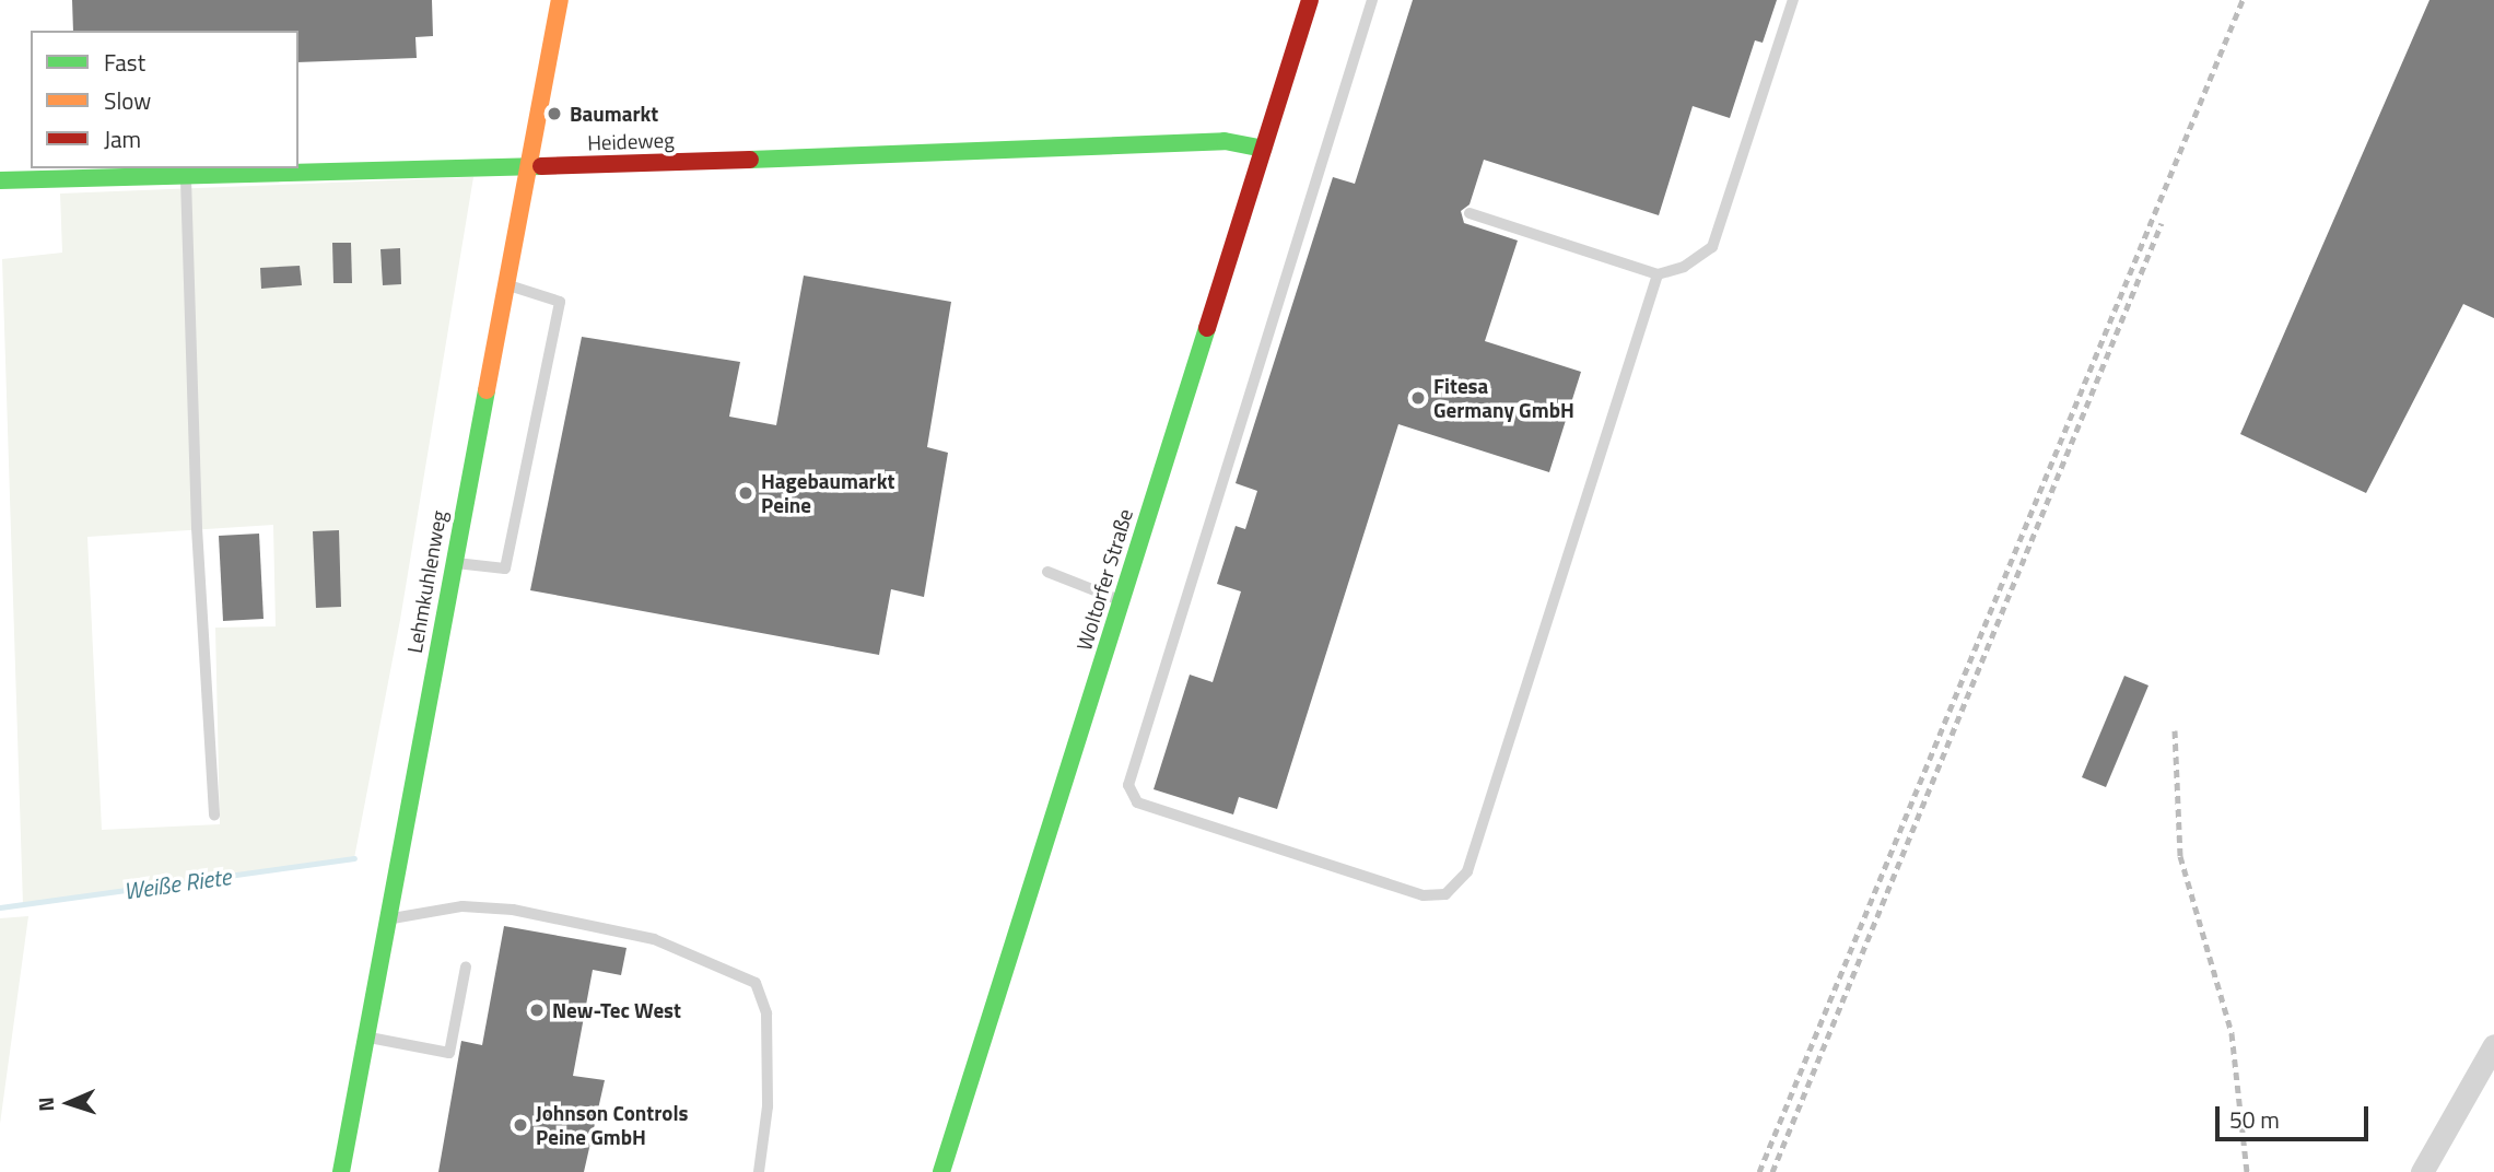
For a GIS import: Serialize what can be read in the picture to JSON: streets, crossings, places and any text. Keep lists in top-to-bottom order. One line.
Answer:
{"streets":{"street":["Heideweg","Woltorfer Straße","Lehmkuhlenweg"]},"crossings":[["Heideweg","Woltorfer Straße"],["Heideweg","Lehmkuhlenweg"]],"water":["Weiße Riete"],"places":["Baumarkt","Fitesa Germany GmbH","Hagebaumarkt Peine","New-Tec West","Johnson Controls Peine GmbH"],"legend":["Fast","Slow","Jam"],"scale_bar":"50 m","north":"left"}
